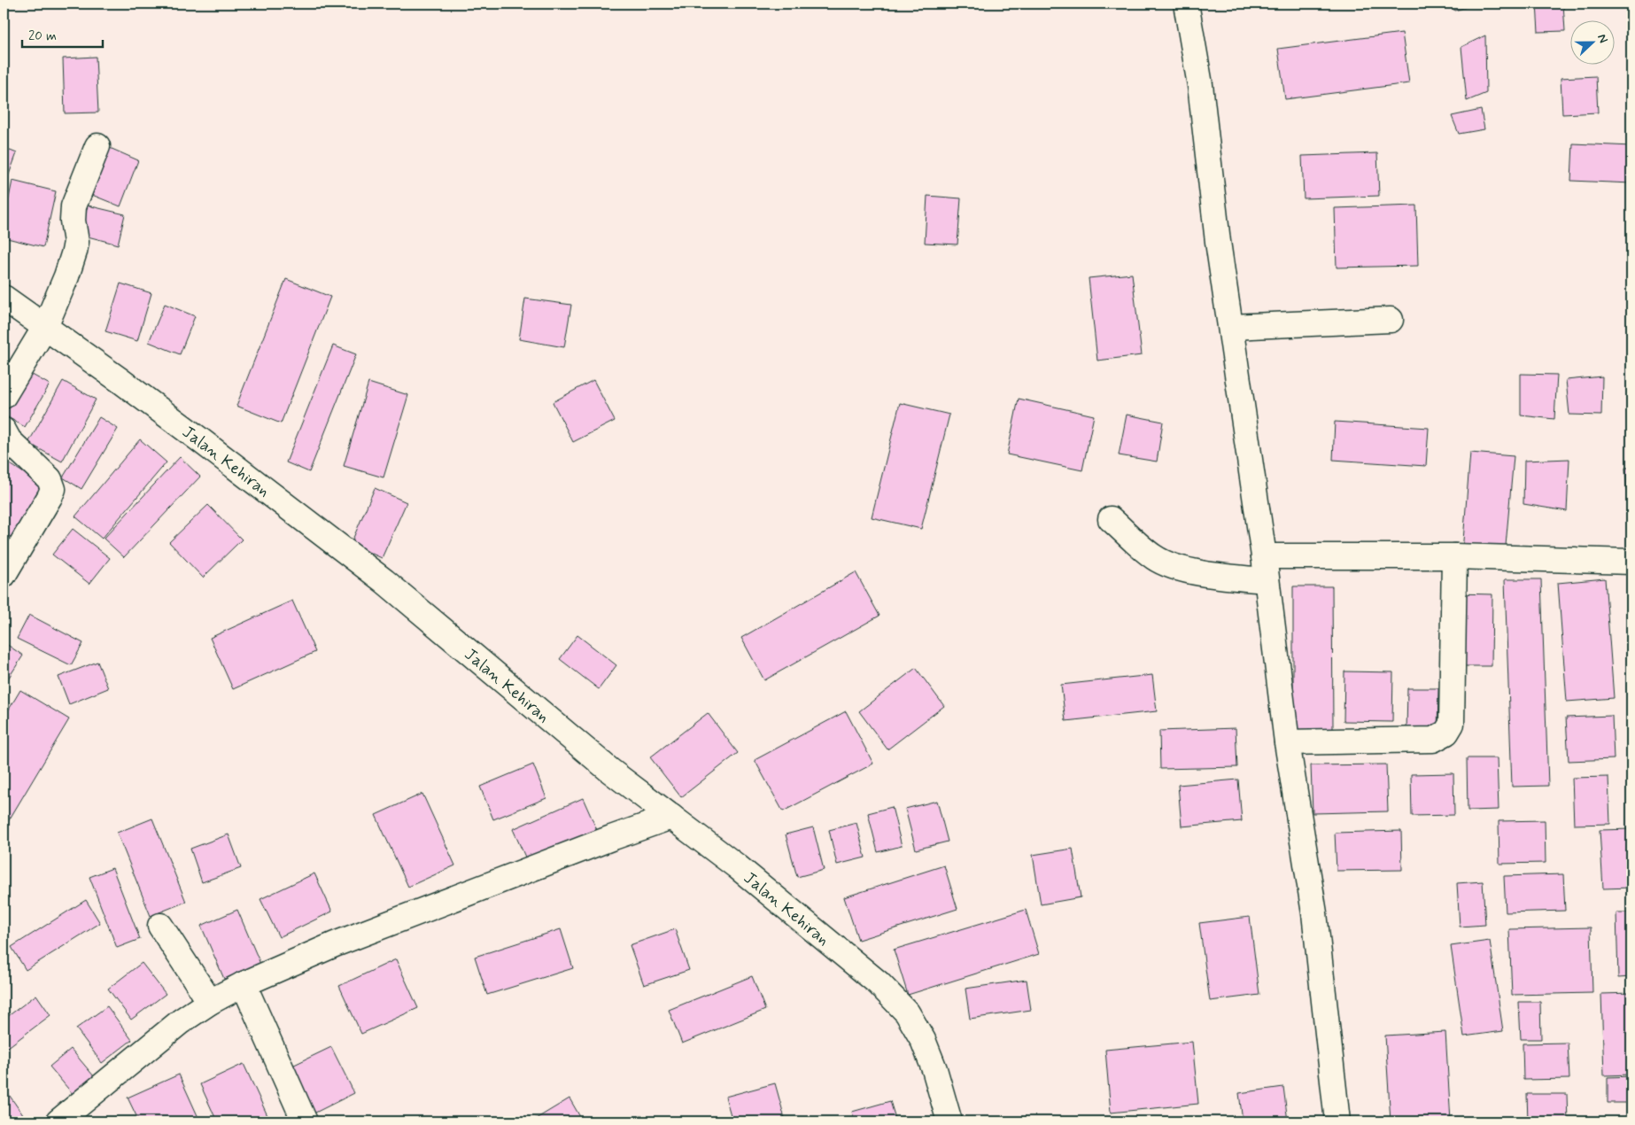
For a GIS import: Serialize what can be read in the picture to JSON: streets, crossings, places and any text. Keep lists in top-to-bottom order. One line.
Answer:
{"streets":{"street":["Jalan Kehiran"]},"scale_bar":"20 m","north":"right"}
